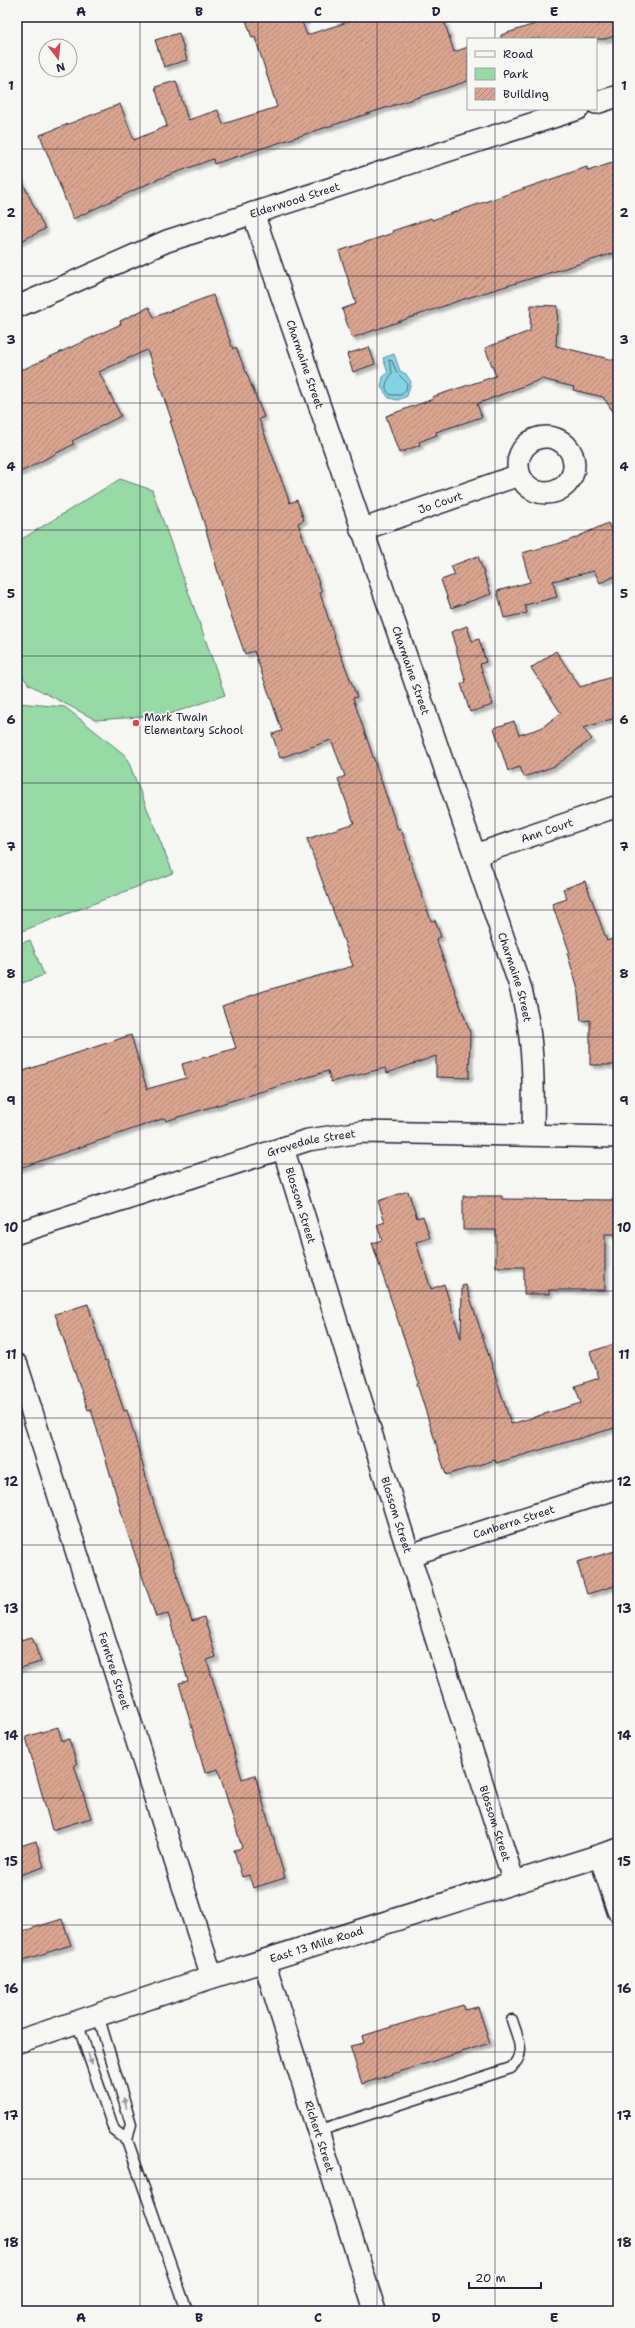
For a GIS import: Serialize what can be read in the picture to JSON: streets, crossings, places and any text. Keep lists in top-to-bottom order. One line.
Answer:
{"streets":{"main road":["East 13 Mile Road"],"street":["Elderwood Street","Charmaine Street","Jo Court","Ann Court","Grovedale Street","Blossom Street","Canberra Street","Ferntree Street","Richert Street"]},"crossings":[["Elderwood Street","Charmaine Street"],["Charmaine Street","Jo Court"],["Charmaine Street","Ann Court"],["Charmaine Street","Grovedale Street"],["Grovedale Street","Blossom Street"],["Blossom Street","Canberra Street"],["Blossom Street","East 13 Mile Road"],["Ferntree Street","East 13 Mile Road"],["East 13 Mile Road","Richert Street"]],"places":["Mark Twain Elementary School"],"legend":["Road","Park","Building"],"scale_bar":"20 m","north":"bottom","grid":{"columns":["A","B","C","D","E"],"rows":["1","2","3","4","5","6","7","8","9","10","11","12","13","14","15","16","17","18"]}}
